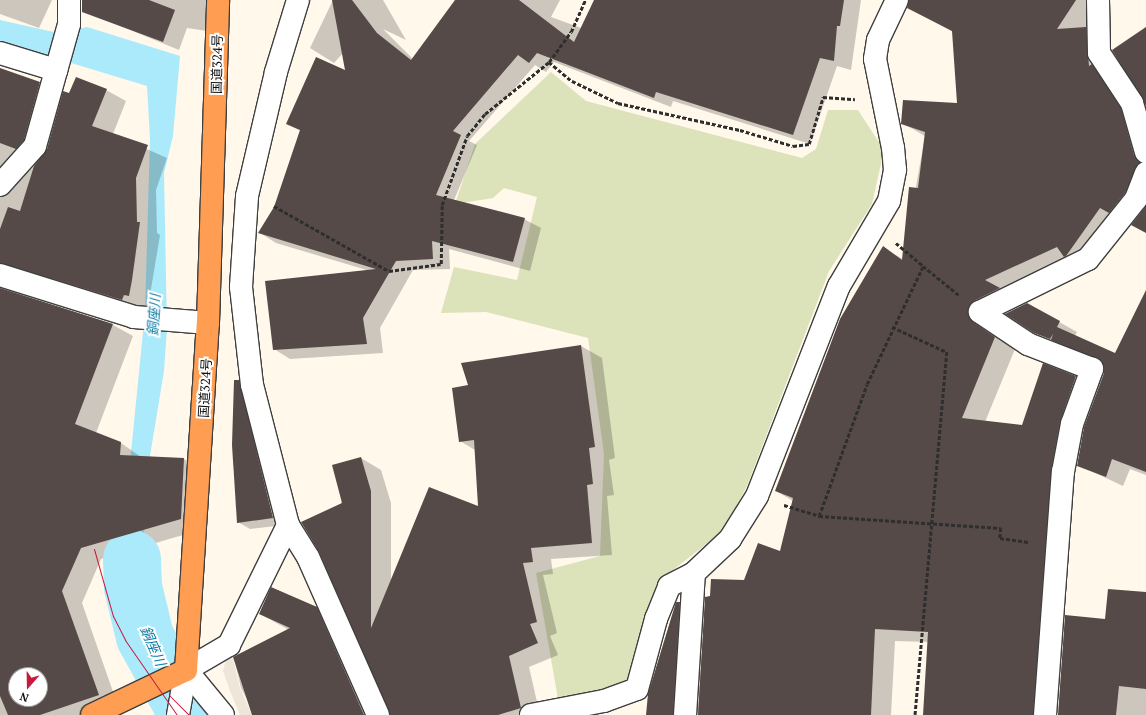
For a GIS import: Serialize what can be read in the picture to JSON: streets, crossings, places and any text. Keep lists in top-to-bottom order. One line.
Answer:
{"streets":{"highway":["国道324号"]},"water":["銅座川"],"north":"bottom"}
